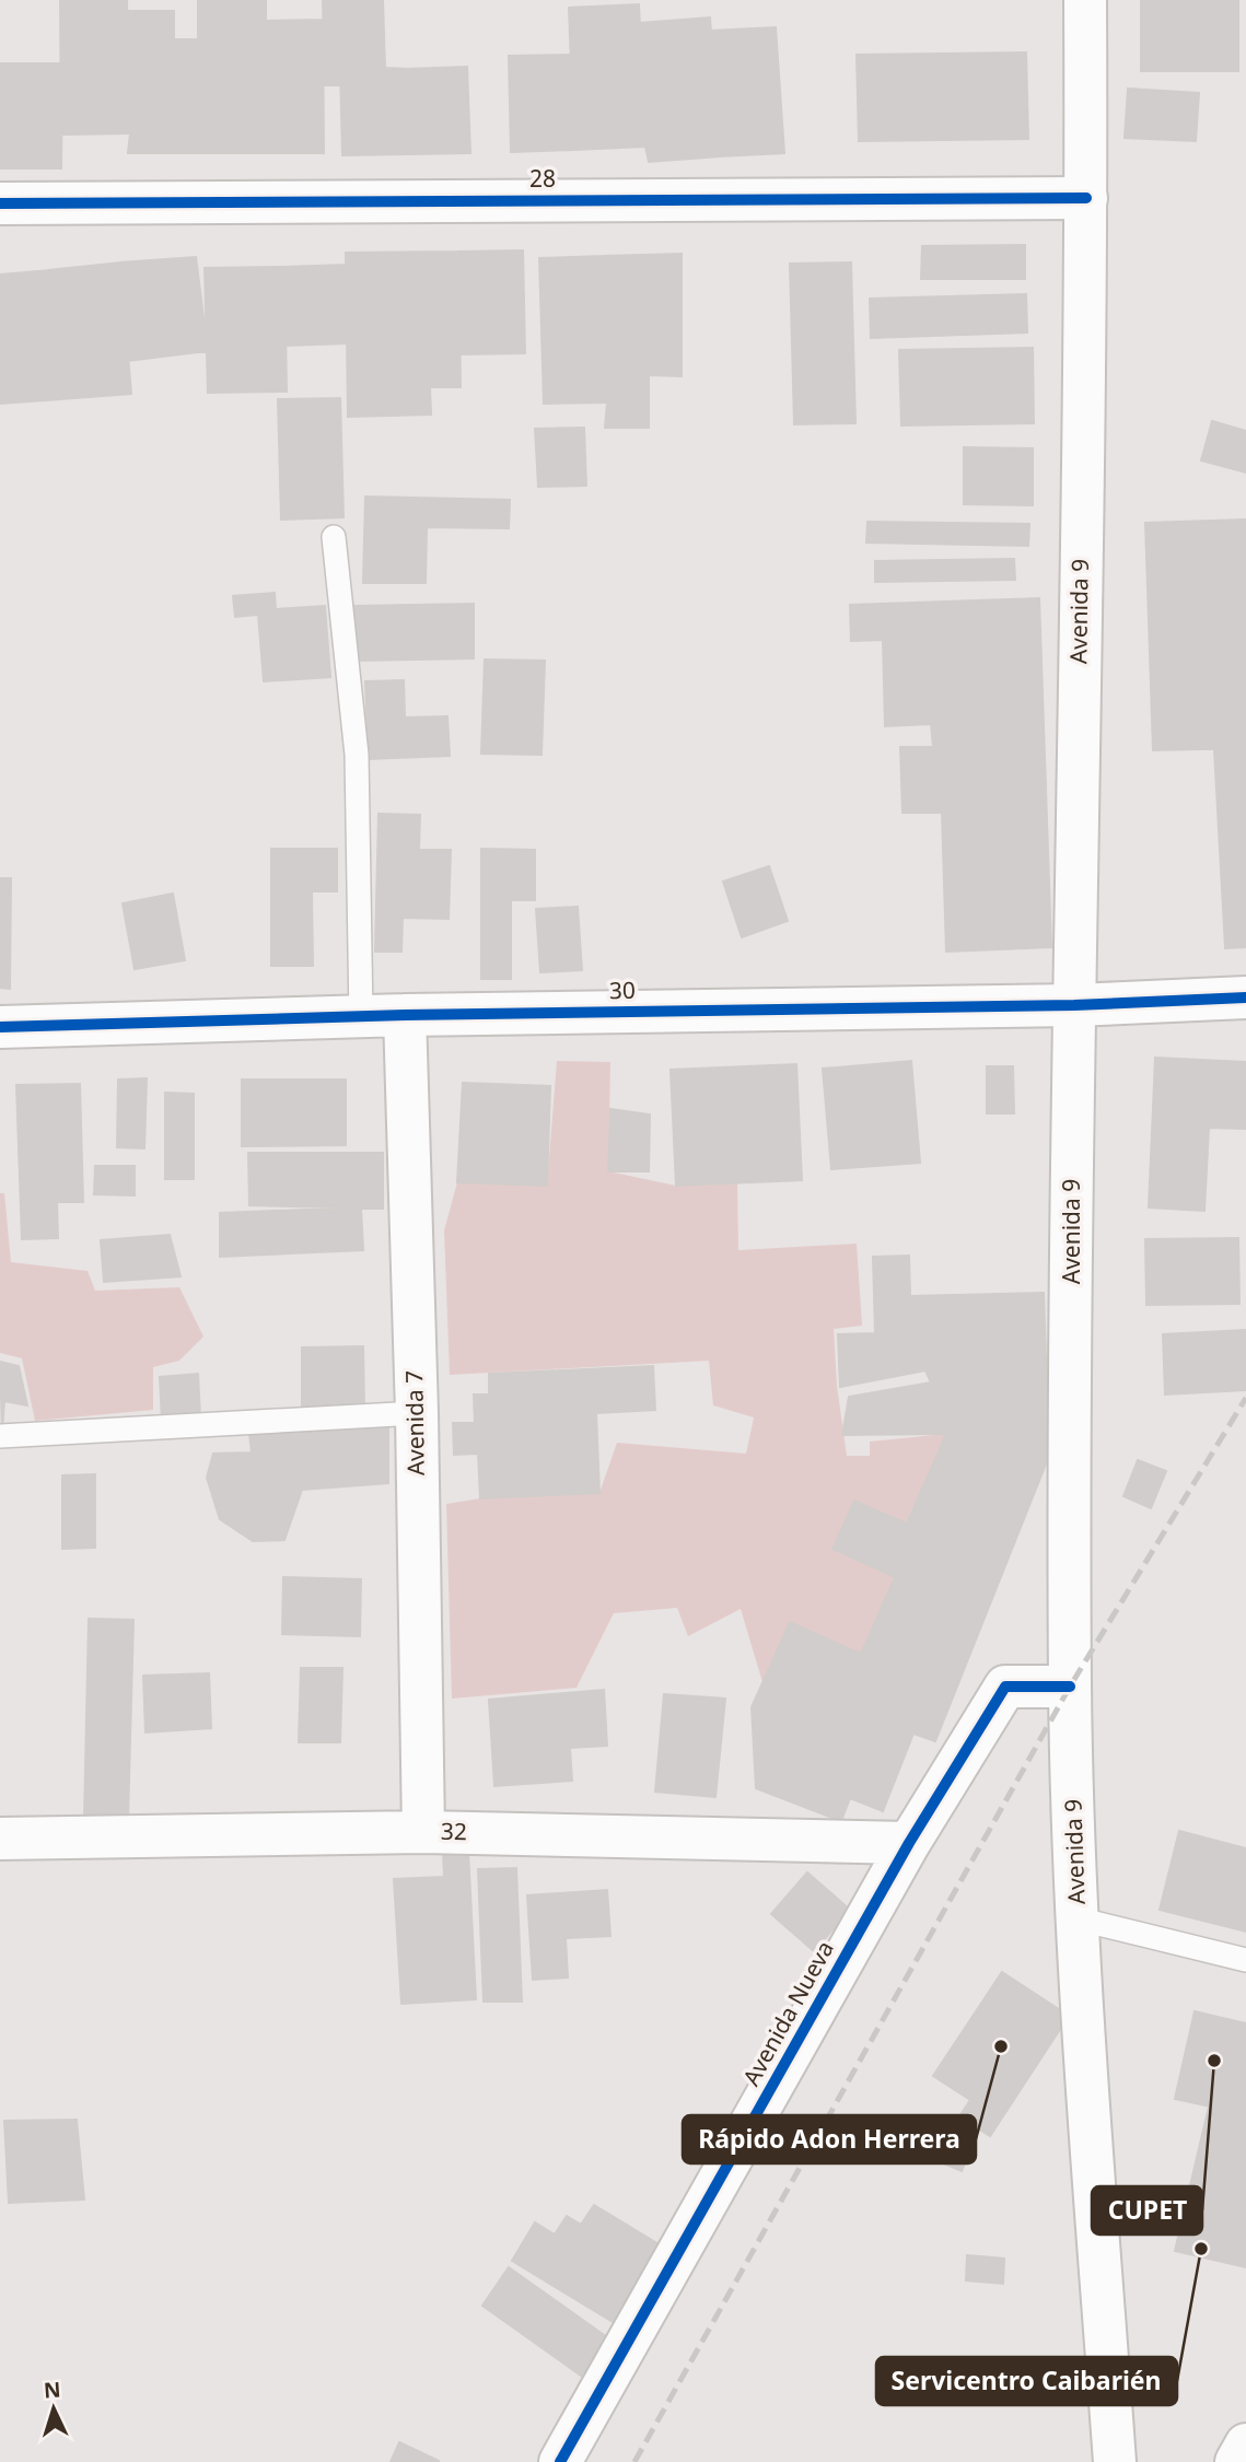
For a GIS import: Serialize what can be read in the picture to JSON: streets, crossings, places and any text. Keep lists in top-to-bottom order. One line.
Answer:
{"streets":{"street":["28","Avenida 9","30","Avenida 7","32","Avenida Nueva"]},"crossings":[["28","Avenida 9"],["Avenida 9","30"],["Avenida 9","Avenida Nueva"],["30","Avenida 7"],["Avenida 7","32"],["32","Avenida Nueva"]],"places":["Rápido Adon Herrera","CUPET","Servicentro Caibarién"],"north":"top"}
